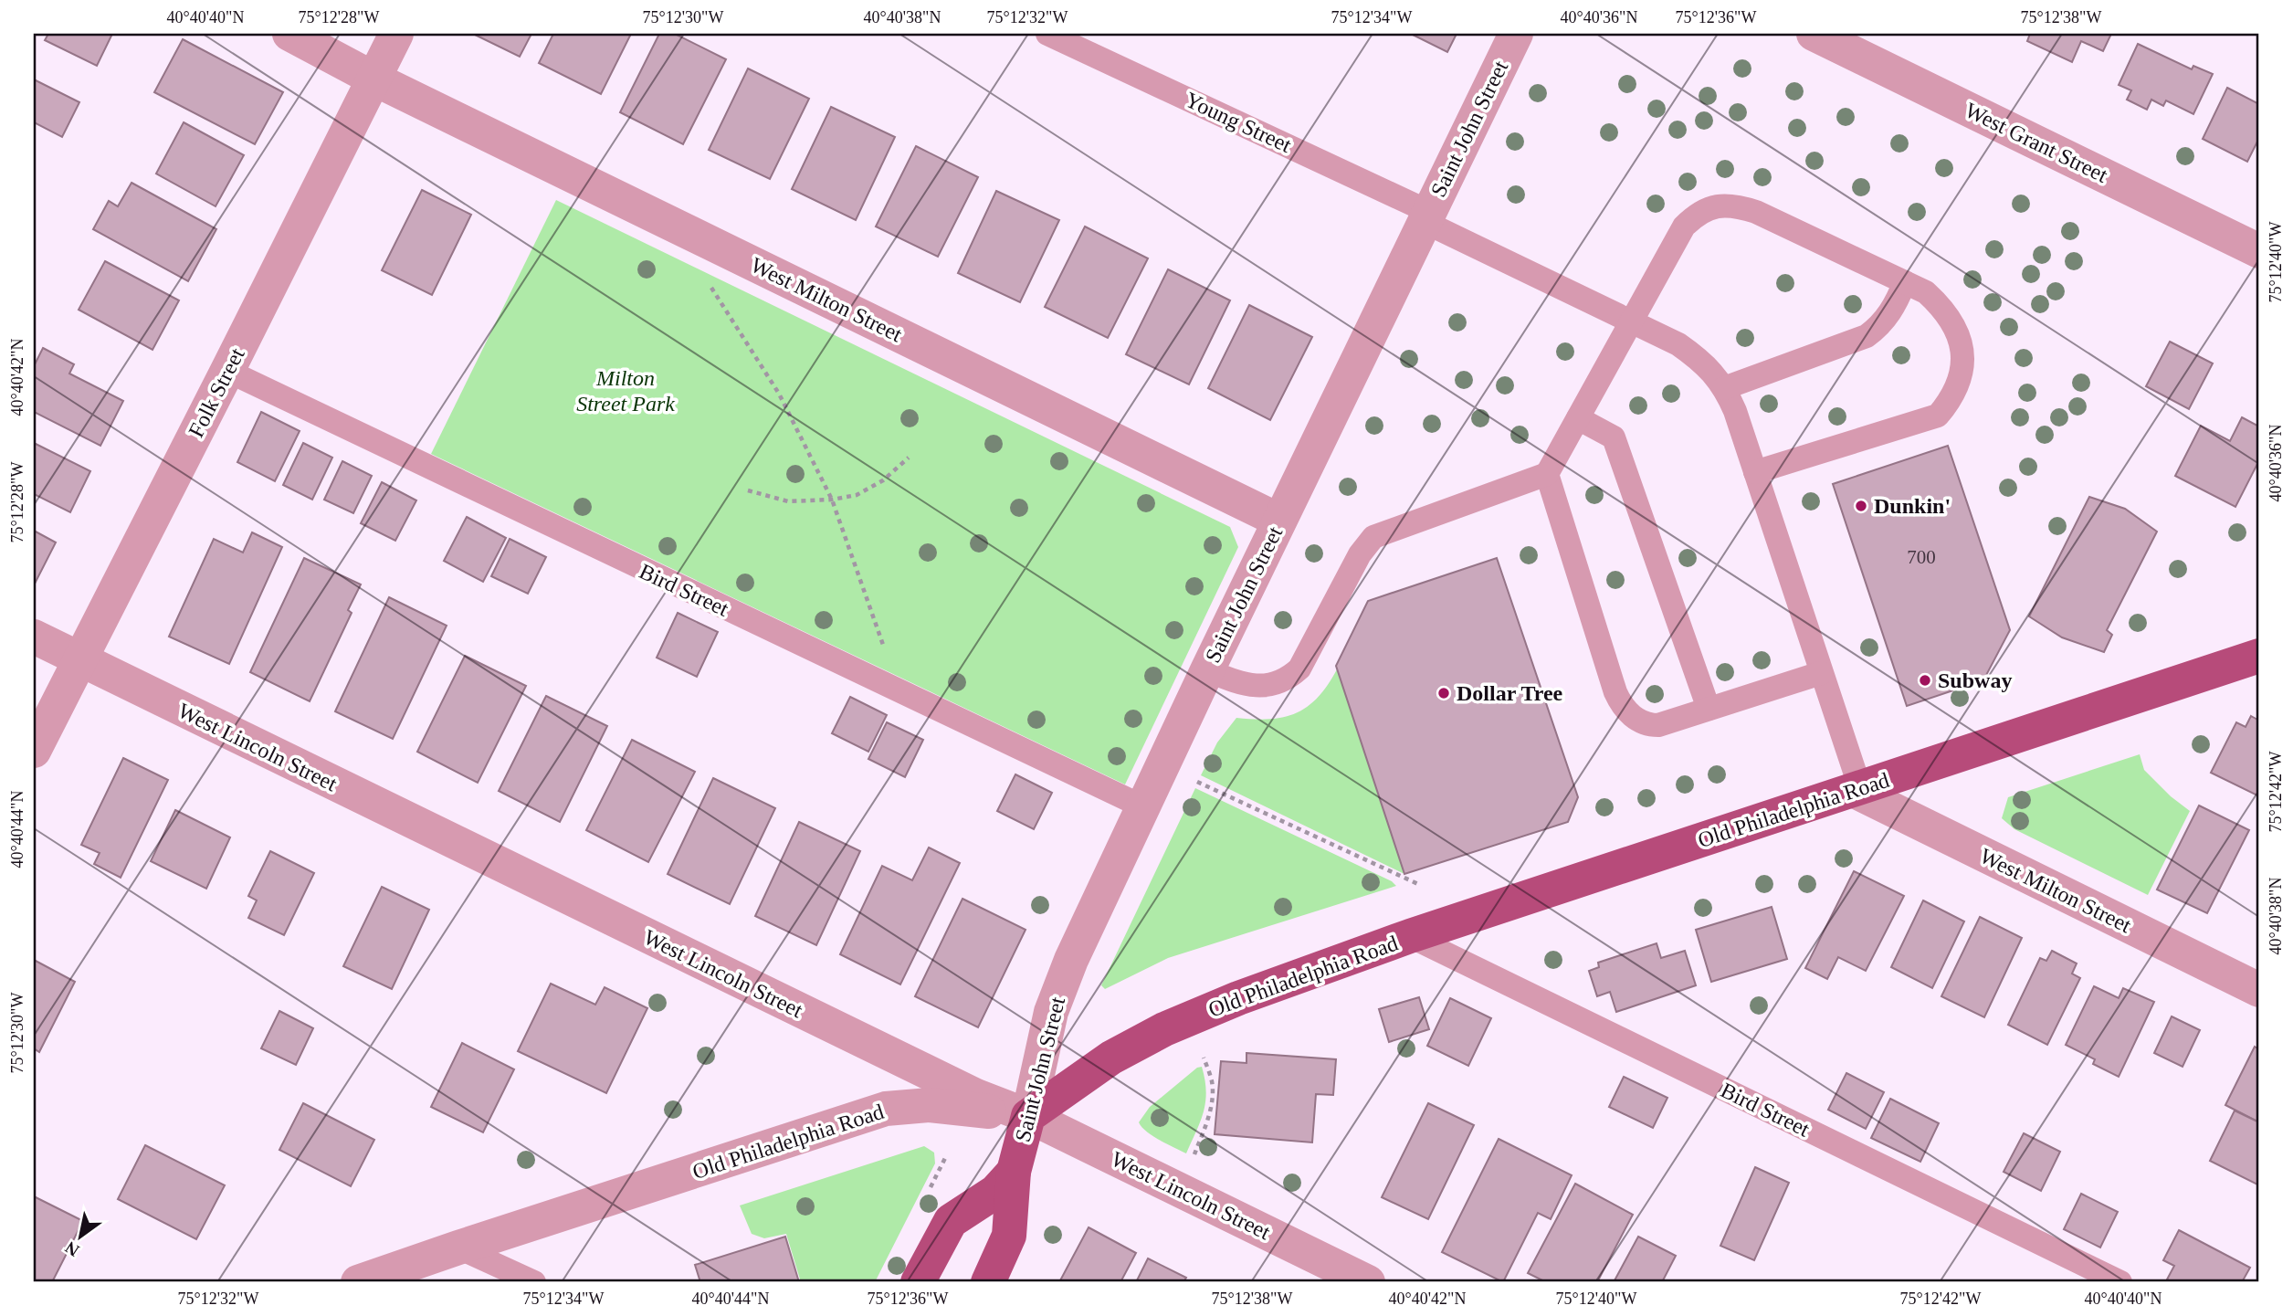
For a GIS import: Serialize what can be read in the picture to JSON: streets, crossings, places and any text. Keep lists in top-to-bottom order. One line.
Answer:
{"streets":{"main road":["Saint John Street","Old Philadelphia Road"],"street":["West Grant Street","West Milton Street","Folk Street","West Lincoln Street"],"lane":["Young Street","Bird Street"]},"crossings":[["Young Street","Saint John Street"],["Young Street","West Milton Street"],["Young Street","Old Philadelphia Road"],["Saint John Street","West Milton Street"],["Saint John Street","Bird Street"],["Saint John Street","West Lincoln Street"],["Saint John Street","Old Philadelphia Road"],["West Milton Street","Folk Street"],["West Milton Street","Old Philadelphia Road"],["Folk Street","Bird Street"],["Folk Street","West Lincoln Street"],["Bird Street","Old Philadelphia Road"],["West Lincoln Street","Old Philadelphia Road"]],"parks":["Milton Street Park"],"places":["Dunkin'","Subway","Dollar Tree"],"house_numbers":["700"],"north":"bottom left","coordinates":["40°40'40\"N","75°12'28\"W","75°12'30\"W","40°40'38\"N","75°12'32\"W","75°12'34\"W","40°40'36\"N","75°12'36\"W","75°12'38\"W","75°12'40\"W","40°40'42\"N","75°12'42\"W","40°40'44\"N"]}
